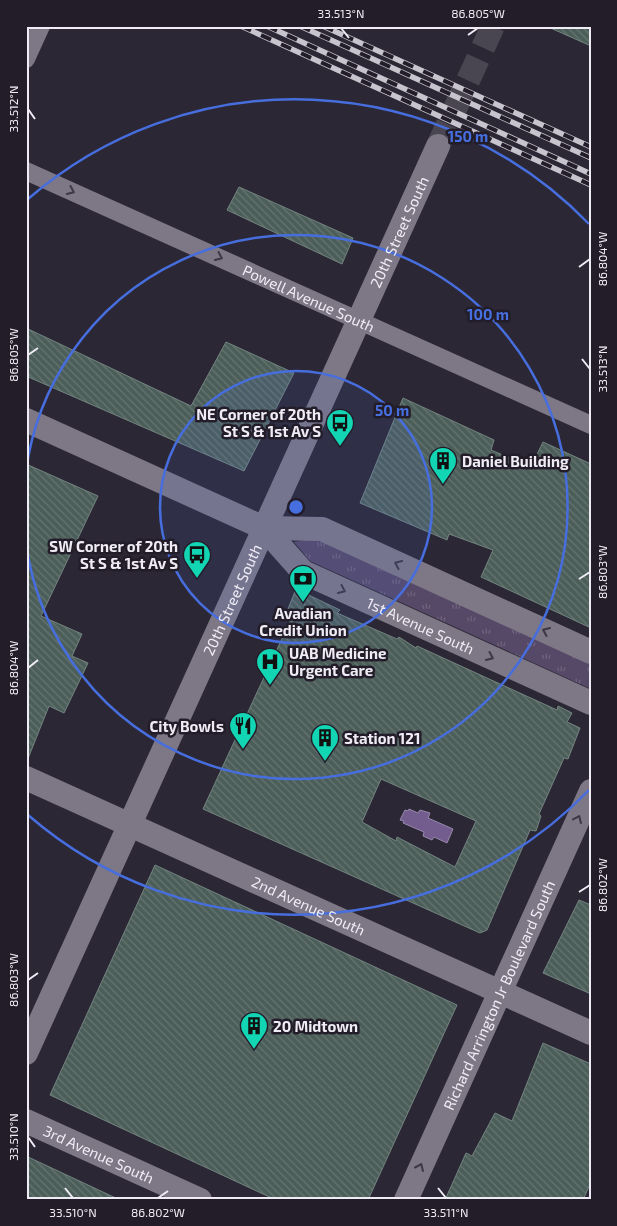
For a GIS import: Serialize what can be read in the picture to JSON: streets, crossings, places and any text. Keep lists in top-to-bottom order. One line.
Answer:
{"streets":{"street":["20th Street South","Powell Avenue South","1st Avenue South","2nd Avenue South","Richard Arrington Jr Boulevard South","3rd Avenue South"]},"crossings":[["20th Street South","Powell Avenue South"],["20th Street South","1st Avenue South"],["20th Street South","2nd Avenue South"],["2nd Avenue South","Richard Arrington Jr Boulevard South"]],"one_way":["Powell Avenue South","Richard Arrington Jr Boulevard South"],"places":{"bus stop":["NE Corner of 20th St S & 1st Av S","SW Corner of 20th St S & 1st Av S"],"building":["Daniel Building","Station 121","20 Midtown"],"bank":["Avadian Credit Union"],"hospital":["UAB Medicine Urgent Care"],"restaurant":["City Bowls"]},"coordinates":["33.513°N","86.805°W","33.512°N","86.804°W","86.803°W","86.802°W","33.510°N","33.511°N"],"rings":["150 m","100 m","50 m"]}
